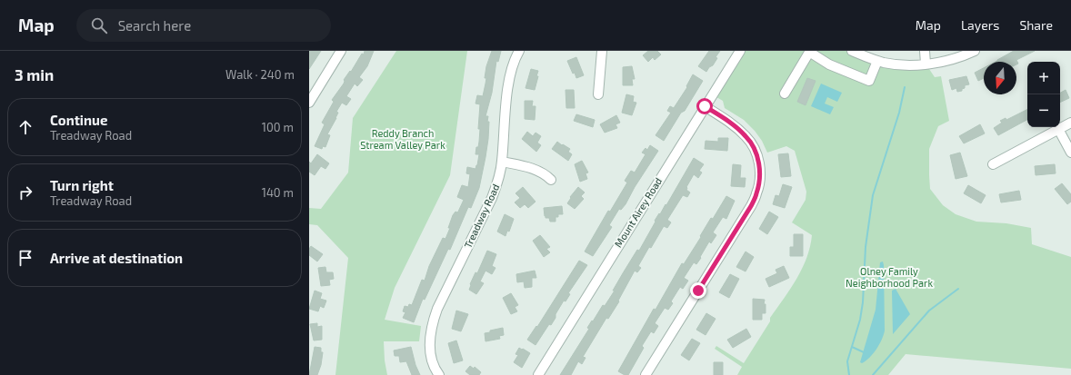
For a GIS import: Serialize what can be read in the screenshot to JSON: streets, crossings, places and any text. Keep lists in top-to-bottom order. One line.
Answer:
{"streets":{"street":["Mount Airey Road","Treadway Road"]},"parks":["Reddy Branch Stream Valley Park","Olney Family Neighborhood Park"],"north":"bottom","page":{"header":"Map","search":"Search here","nav":["Map","Layers","Share"],"heading":["3 min","Walk · 240 m"],"map_buttons":["+","−"],"list":[["Continue","Treadway Road","100 m"],["Turn right","Treadway Road","140 m"],"Arrive at destination"]}}
